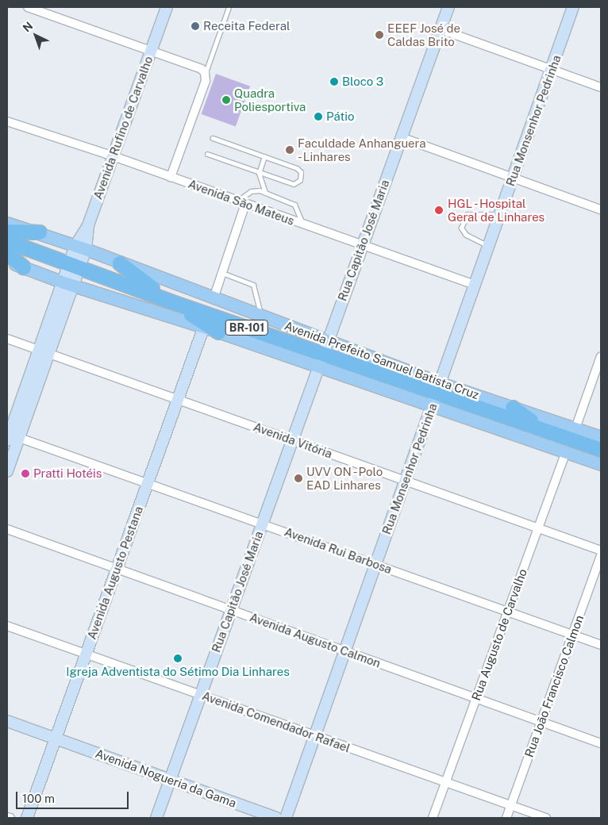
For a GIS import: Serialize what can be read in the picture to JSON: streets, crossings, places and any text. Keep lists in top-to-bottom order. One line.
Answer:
{"streets":{"highway":["BR-101"],"main road":["Rua Monsenhor Pedrinha","Avenida Rufino de Carvalho","Rua Capitão José Maria","Avenida Prefeito Samuel Batista Cruz","Avenida Augusto Pestana","Avenida Nogueria da Gama"],"street":["Avenida São Mateus","Avenida Vitória","Avenida Rui Barbosa","Rua Augusto de Carvalho","Avenida Augusto Calmon","Rua João Francisco Calmon","Avenida Comendador Rafael"]},"crossings":[["Rua Monsenhor Pedrinha","Avenida São Mateus"],["Rua Monsenhor Pedrinha","BR-101"],["Rua Monsenhor Pedrinha","Avenida Prefeito Samuel Batista Cruz"],["Rua Monsenhor Pedrinha","Avenida Vitória"],["Rua Monsenhor Pedrinha","Avenida Rui Barbosa"],["Rua Monsenhor Pedrinha","Avenida Augusto Calmon"],["Rua Monsenhor Pedrinha","Avenida Comendador Rafael"],["Avenida Rufino de Carvalho","Avenida São Mateus"],["Avenida Rufino de Carvalho","BR-101"],["Avenida Rufino de Carvalho","Avenida Prefeito Samuel Batista Cruz"],["Avenida São Mateus","Rua Capitão José Maria"],["Rua Capitão José Maria","BR-101"],["Rua Capitão José Maria","Avenida Prefeito Samuel Batista Cruz"],["Rua Capitão José Maria","Avenida Vitória"],["Rua Capitão José Maria","Avenida Rui Barbosa"],["Rua Capitão José Maria","Avenida Augusto Calmon"],["Rua Capitão José Maria","Avenida Comendador Rafael"],["Rua Capitão José Maria","Avenida Nogueria da Gama"],["BR-101","Avenida Prefeito Samuel Batista Cruz"],["Avenida Prefeito Samuel Batista Cruz","Rua Augusto de Carvalho"],["Avenida Vitória","Avenida Augusto Pestana"],["Avenida Vitória","Rua Augusto de Carvalho"],["Avenida Rui Barbosa","Avenida Augusto Pestana"],["Avenida Rui Barbosa","Rua Augusto de Carvalho"],["Avenida Rui Barbosa","Rua João Francisco Calmon"],["Avenida Augusto Pestana","Avenida Augusto Calmon"],["Avenida Augusto Pestana","Avenida Comendador Rafael"],["Avenida Augusto Pestana","Avenida Nogueria da Gama"],["Rua Augusto de Carvalho","Avenida Augusto Calmon"],["Rua Augusto de Carvalho","Avenida Comendador Rafael"],["Avenida Augusto Calmon","Rua João Francisco Calmon"],["Rua João Francisco Calmon","Avenida Comendador Rafael"]],"places":["Receita Federal","EEEF José de Caldas Brito","Bloco 3","Quadra Poliesportiva","Pátio","Faculdade Anhanguera - Linhares","HGL - Hospital Geral de Linhares","Pratti Hotéis","UVV ON - Polo EAD Linhares","Igreja Adventista do Sétimo Dia Linhares"],"scale_bar":"100 m","north":"top left"}
